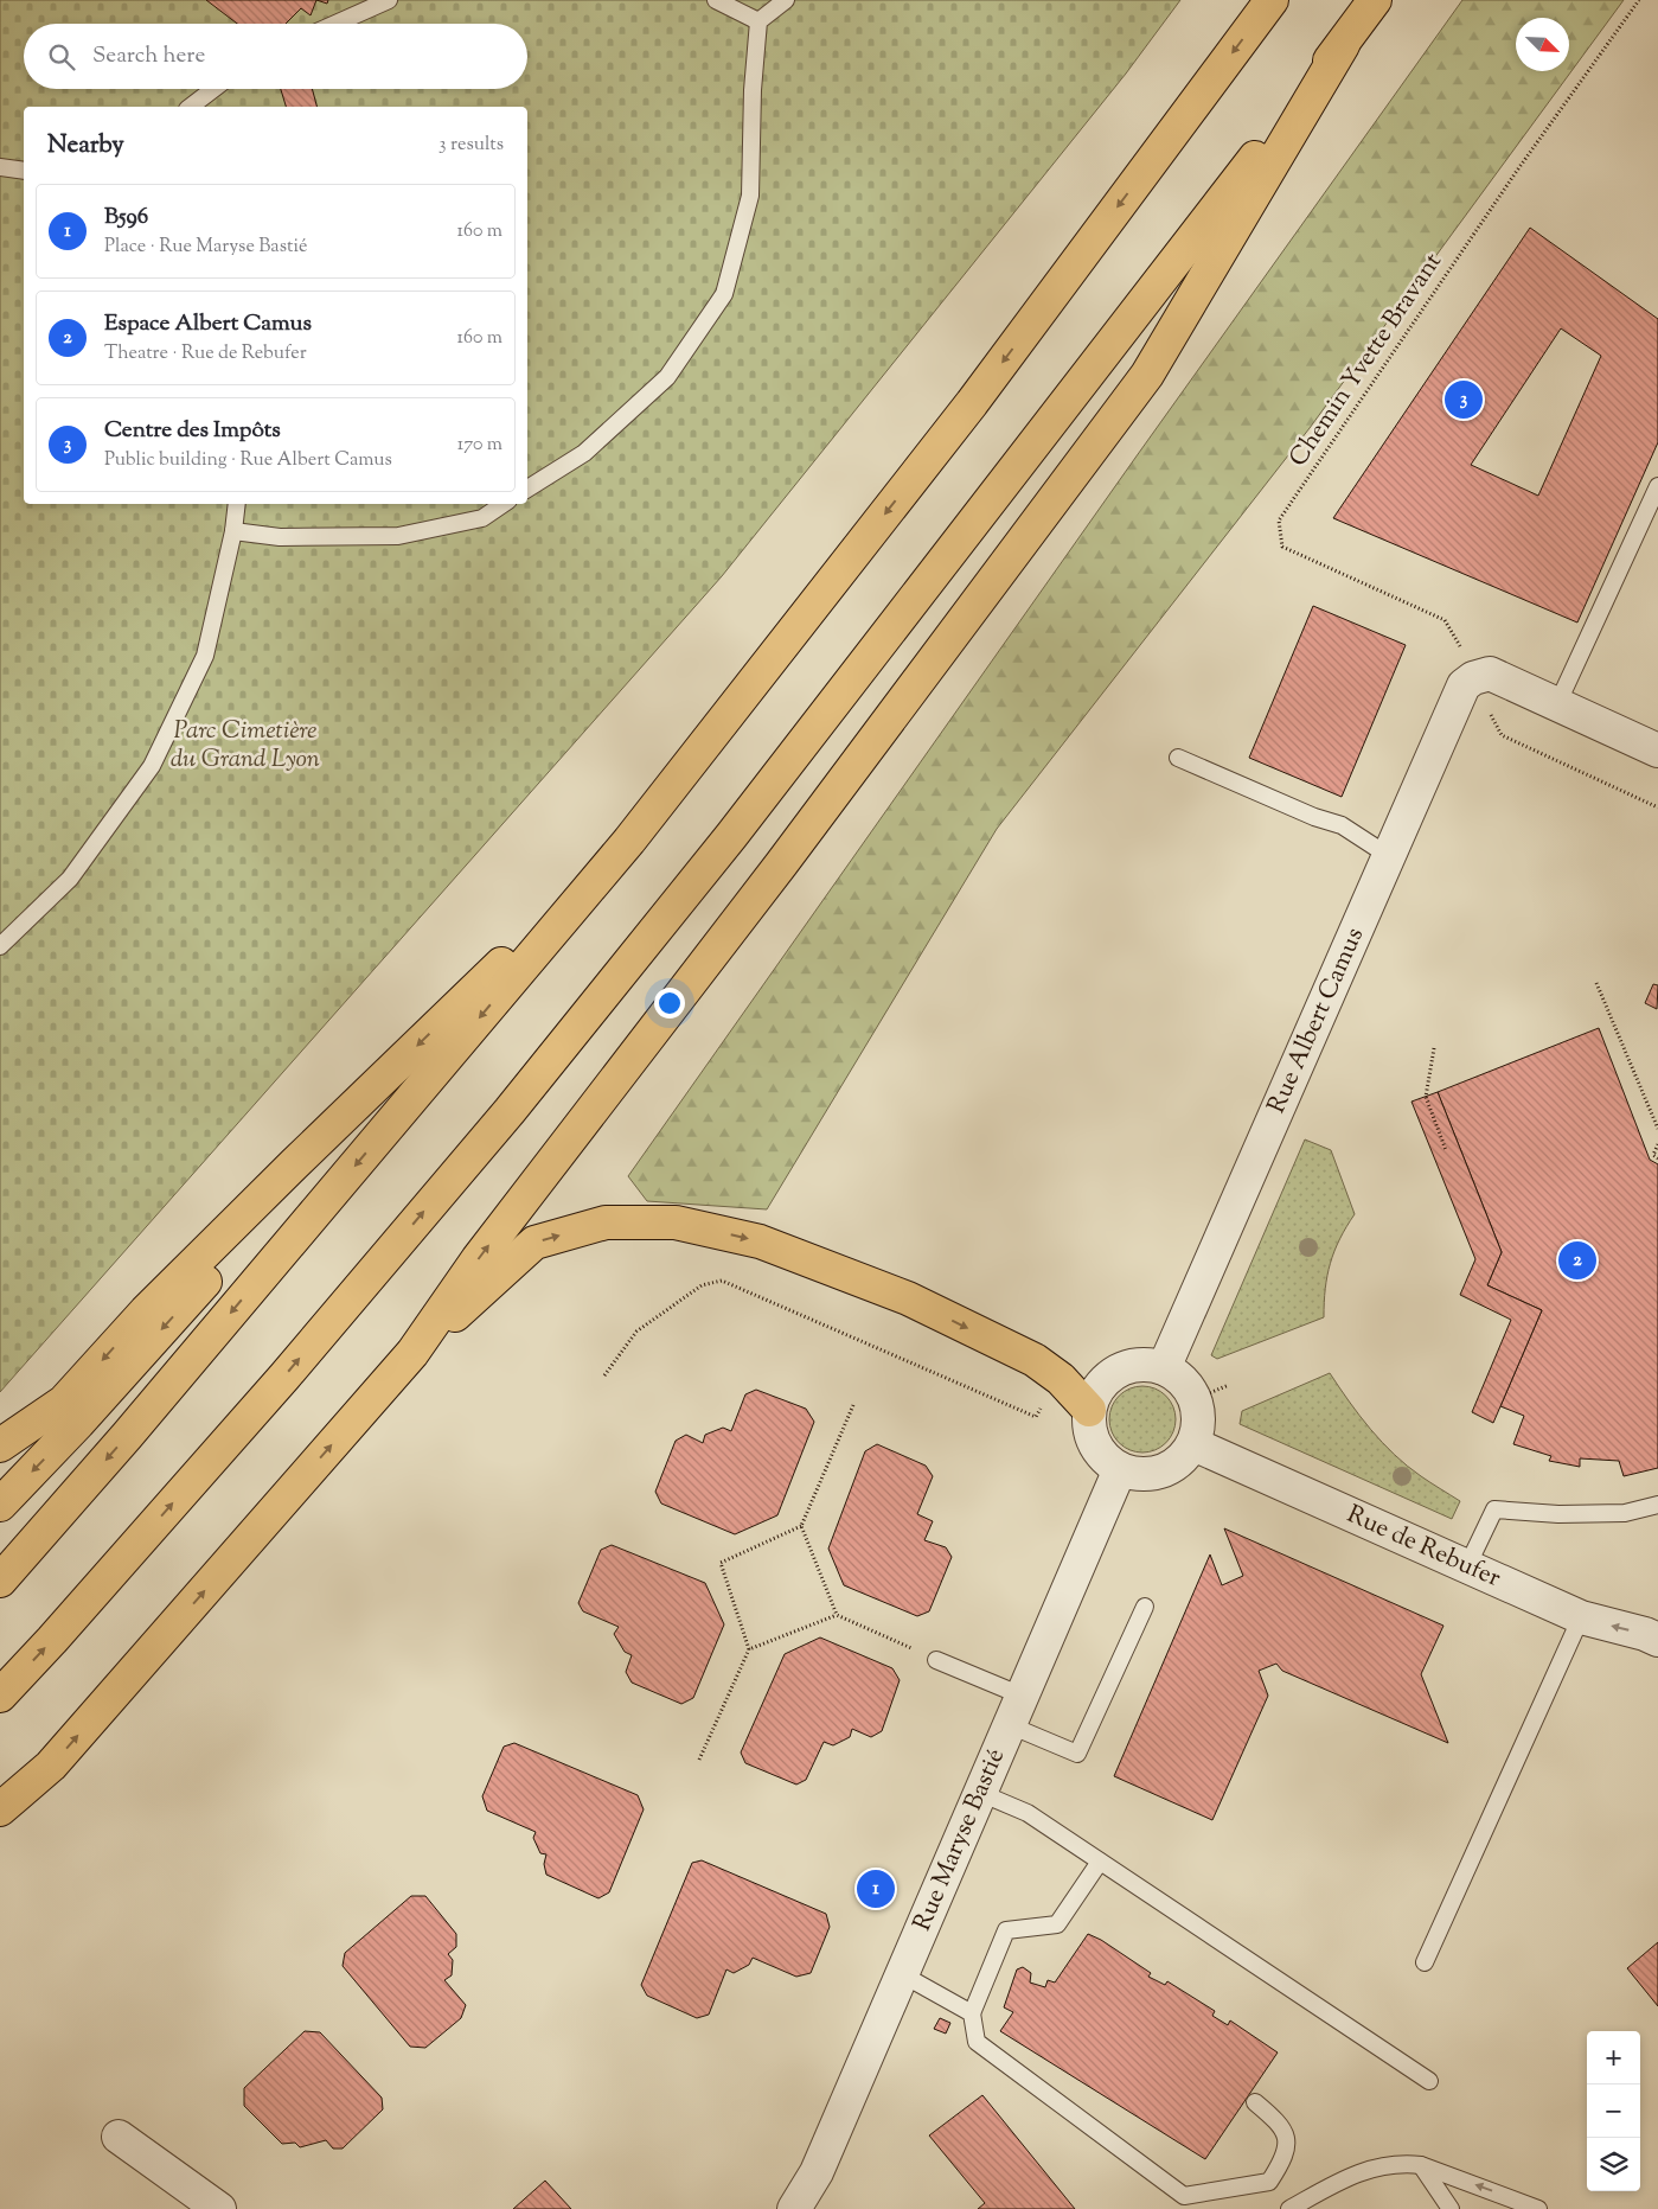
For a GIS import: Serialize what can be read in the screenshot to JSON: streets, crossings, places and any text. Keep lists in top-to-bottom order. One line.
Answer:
{"streets":{"street":["Rue Albert Camus","Rue de Rebufer","Rue Maryse Bastié"],"path":["Chemin Yvette Bravant"]},"crossings":[["Chemin Yvette Bravant","Rue Albert Camus"],["Rue Albert Camus","Rue de Rebufer"],["Rue Albert Camus","Rue Maryse Bastié"],["Rue de Rebufer","Rue Maryse Bastié"]],"parks":["Parc Cimetière du Grand Lyon"],"north":"bottom right","page":{"search":"Search here","heading":["Nearby","3 results"],"list":[{"mark":"1","name":"B596","note":"Place · Rue Maryse Bastié","value":"160 m"},{"mark":"2","name":"Espace Albert Camus","note":"Theatre · Rue de Rebufer","value":"160 m"},{"mark":"3","name":"Centre des Impôts","note":"Public building · Rue Albert Camus","value":"170 m"}],"pins":["3","2","1"],"map_buttons":["+","−"]}}
